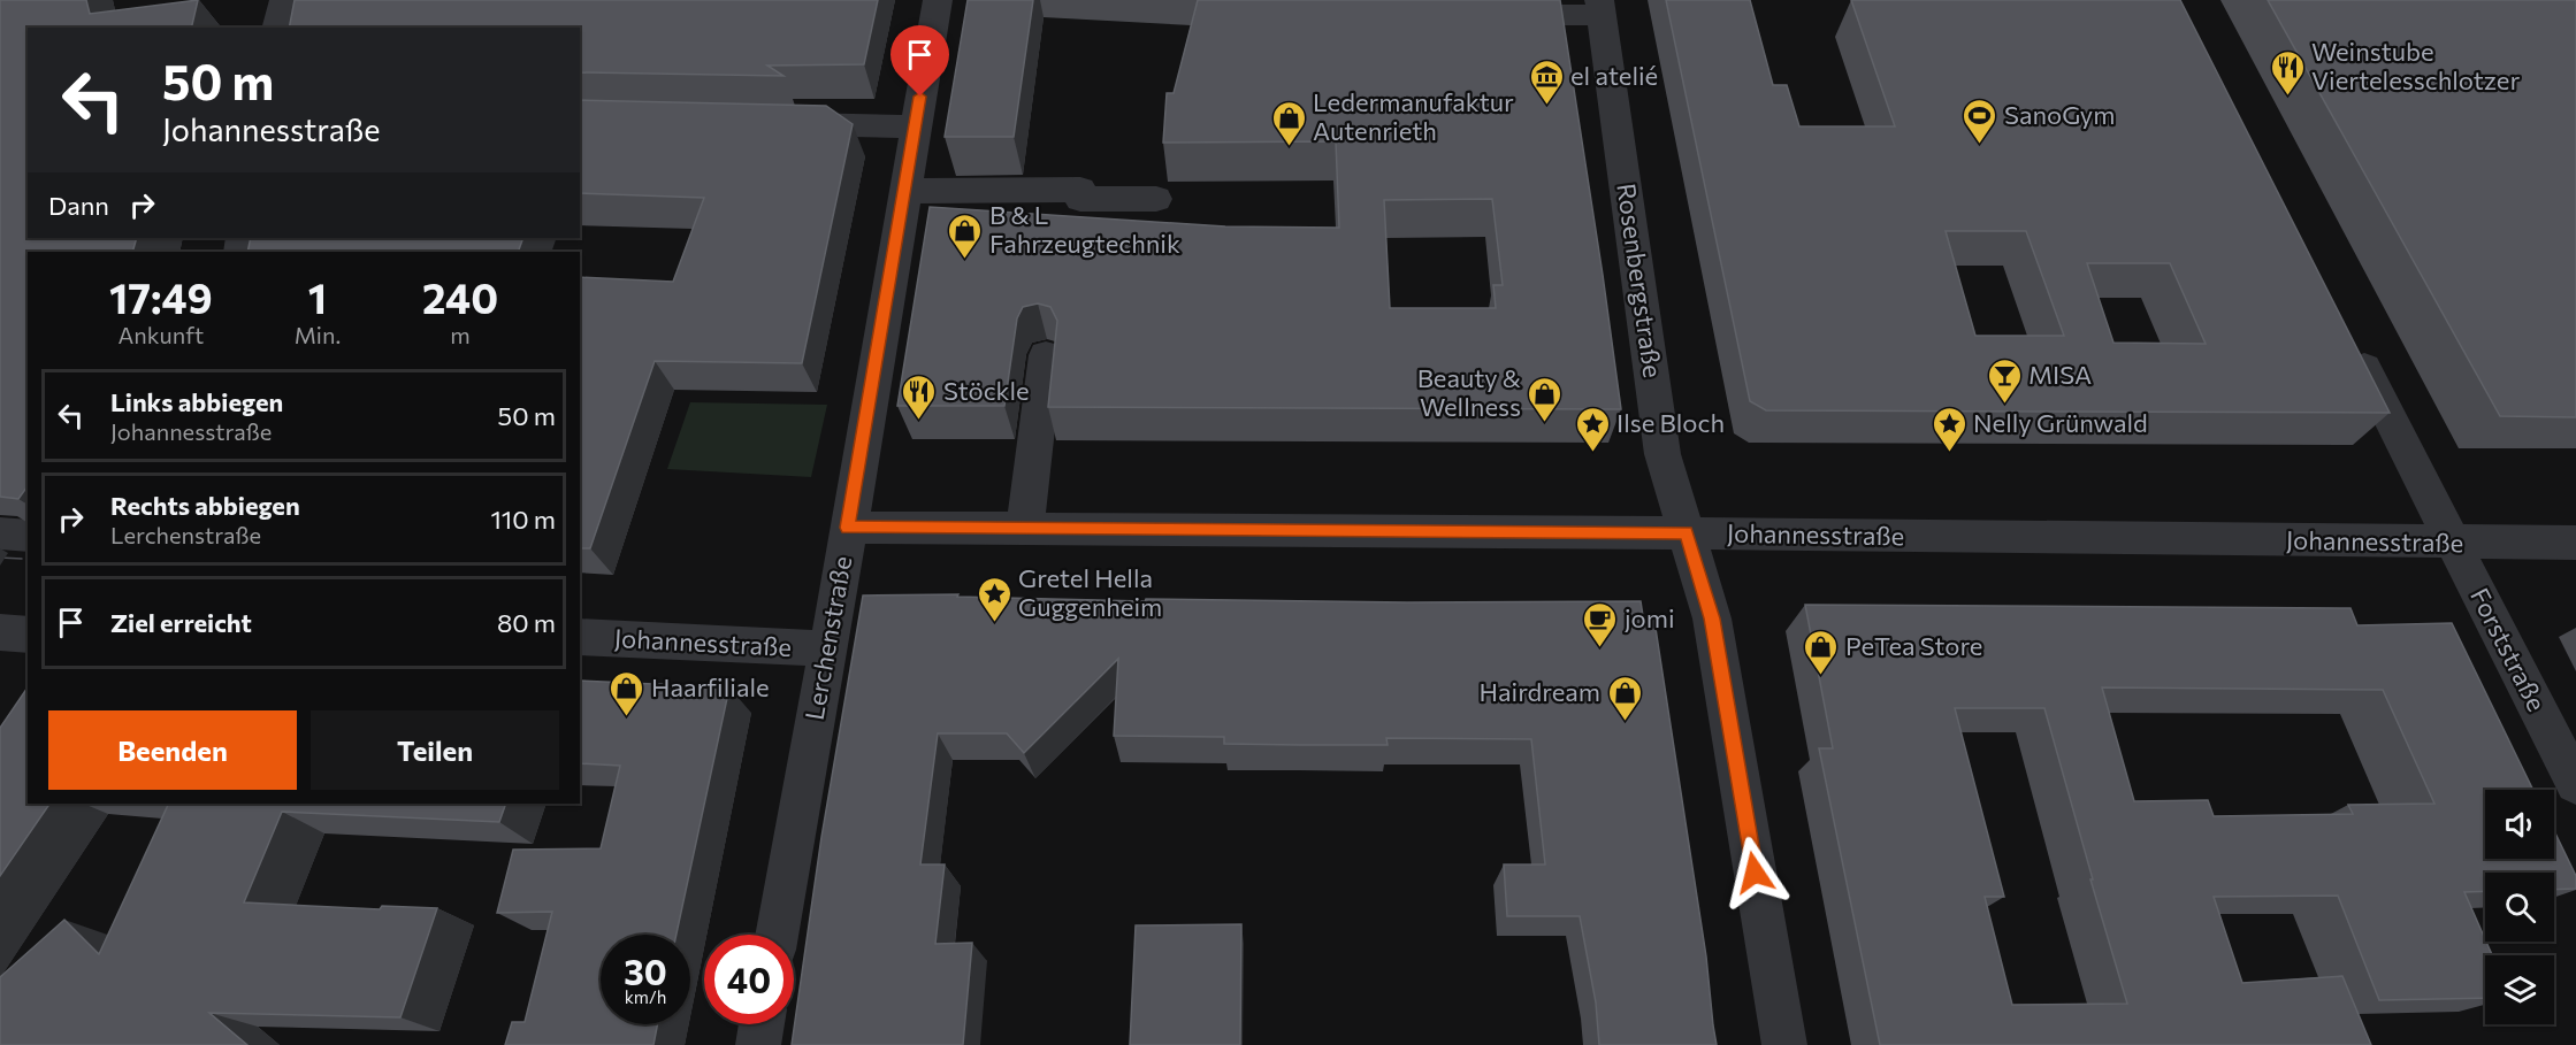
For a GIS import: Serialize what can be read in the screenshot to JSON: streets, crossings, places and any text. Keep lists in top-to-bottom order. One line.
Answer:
{"streets":{"street":["Rosenbergstraße","Johannesstraße","Lerchenstraße","Forststraße"]},"crossings":[["Rosenbergstraße","Johannesstraße"],["Johannesstraße","Lerchenstraße"],["Johannesstraße","Forststraße"]],"places":{"restaurant":["Weinstube Viertelesschlotzer","Stöckle"],"museum":["el atelié"],"sports":["SanoGym"],"shop":["Ledermanufaktur Autenrieth","B & L Fahrzeugtechnik","Beauty & Wellness","PeTea Store","Haarfiliale","Hairdream"],"bar":["MISA"],"place":["Ilse Bloch","Nelly Grünwald","Gretel Hella Guggenheim"],"cafe":["jomi"]},"page":{"turn":["50 m","Johannesstraße"],"then":"Dann","eta":["17:49","Ankunft","1","Min.","240","m"],"list":[{"name":"Links abbiegen","note":"Johannesstraße","value":"50 m"},{"name":"Rechts abbiegen","note":"Lerchenstraße","value":"110 m"},{"name":"Ziel erreicht","value":"80 m"}],"buttons":["Beenden","Teilen"],"speed":"30 km/h","limit":"40"}}
